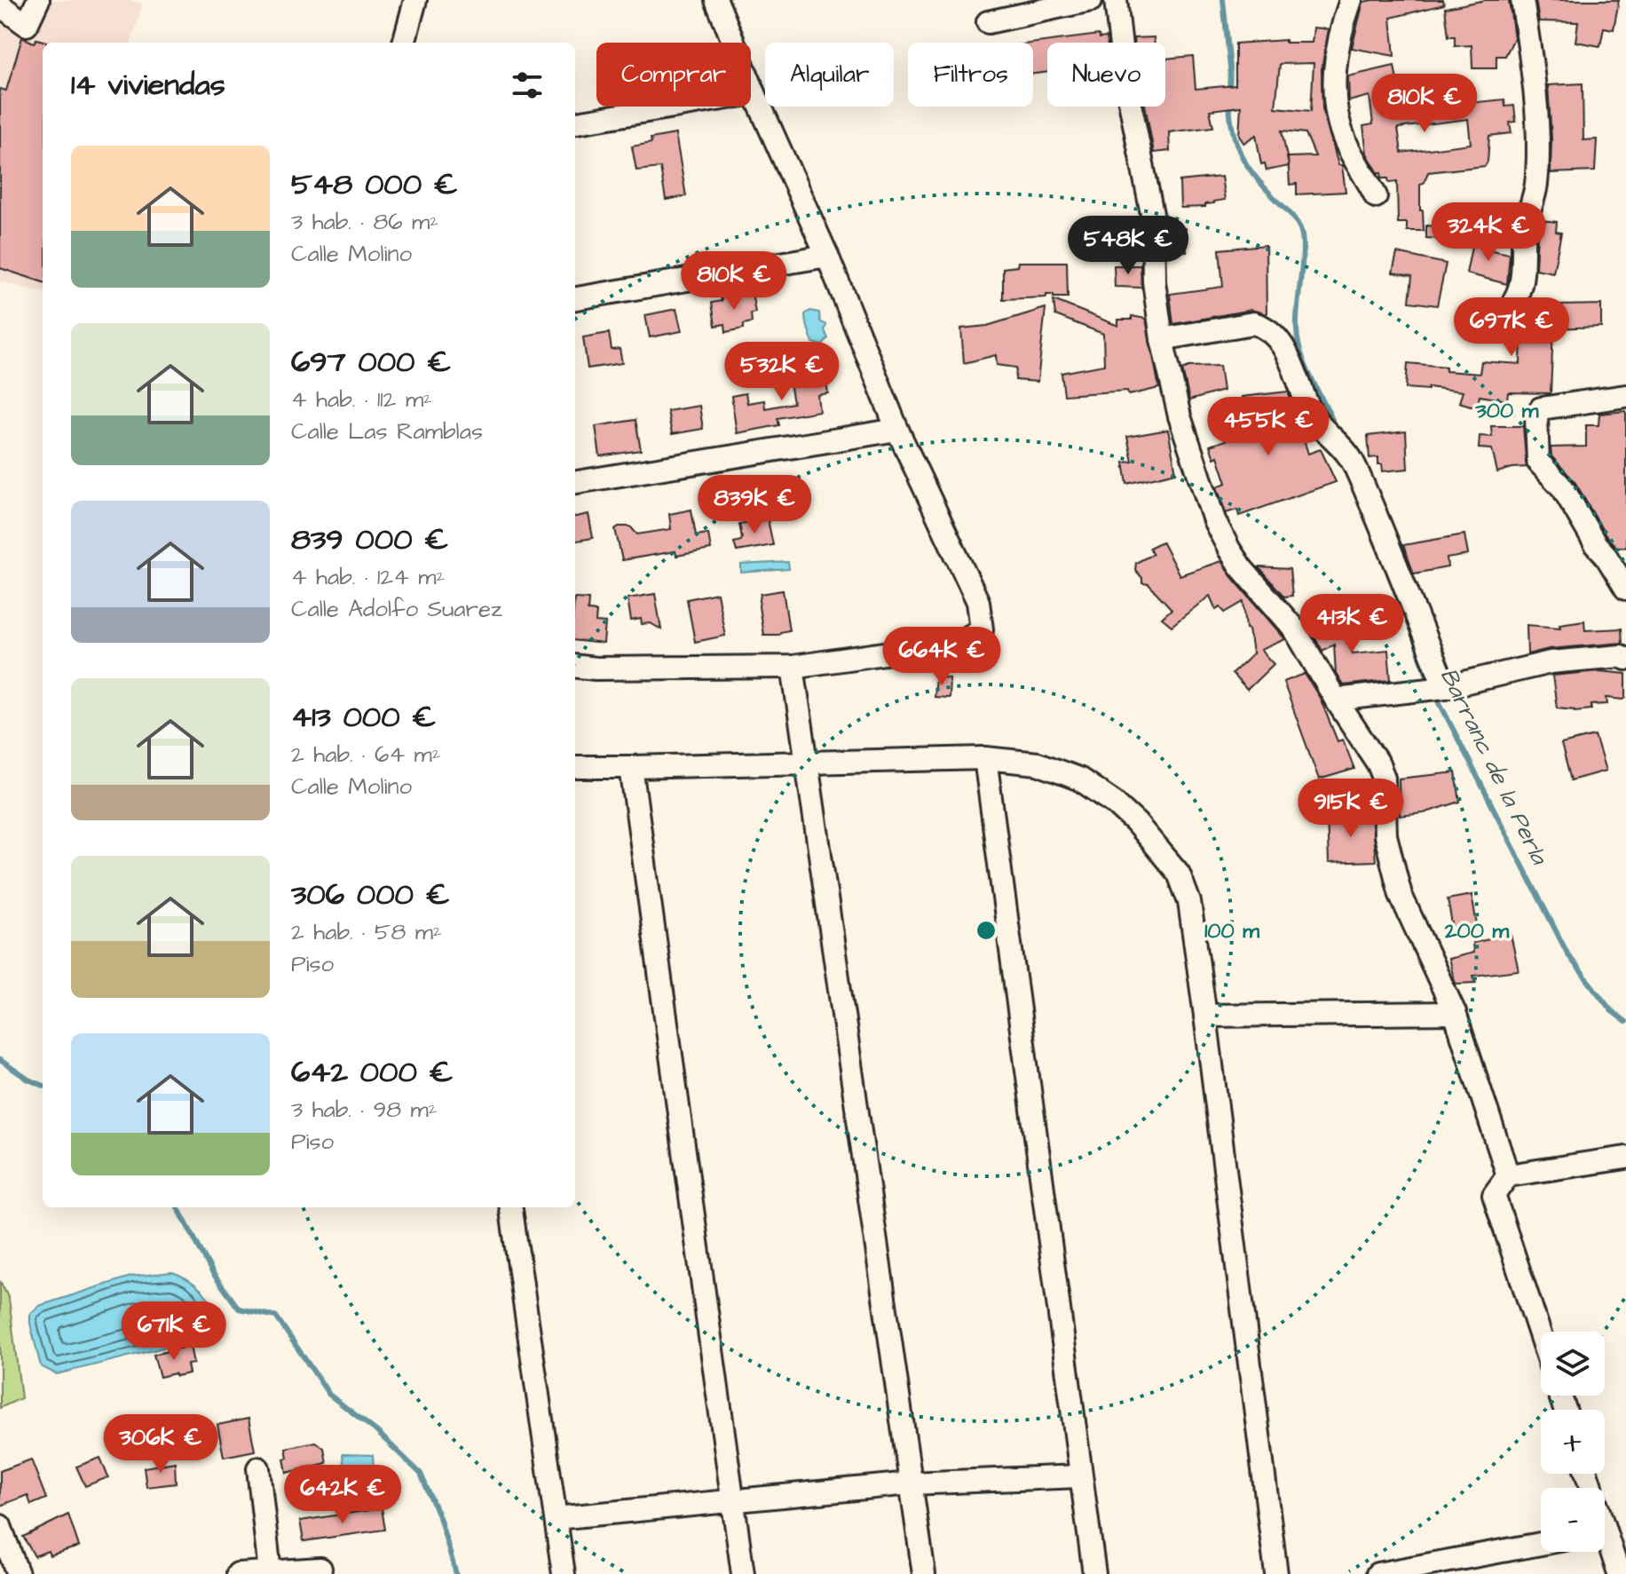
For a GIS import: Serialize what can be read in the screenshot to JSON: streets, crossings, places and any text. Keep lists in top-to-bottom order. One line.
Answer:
{"water":["Barranc de la Perla"],"page":{"chip":["Comprar","Alquilar","Filtros","Nuevo"],"heading":"14 viviendas","price":["810K €","324K €","548K €","810K €","697K €","532K €","455K €","839K €","413K €","664K €","915K €","671K €","306K €","642K €"],"list":[{"name":"548 000 €","note":"3 hab. · 86 m² · Calle Molino"},{"name":"697 000 €","note":"4 hab. · 112 m² · Calle Las Ramblas"},{"name":"839 000 €","note":"4 hab. · 124 m² · Calle Adolfo Suarez"},{"name":"413 000 €","note":"2 hab. · 64 m² · Calle Molino"},{"name":"306 000 €","note":"2 hab. · 58 m² · Piso"},{"name":"642 000 €","note":"3 hab. · 98 m² · Piso"}],"map_buttons":["+","−"]},"rings":["300 m","100 m","200 m"]}
